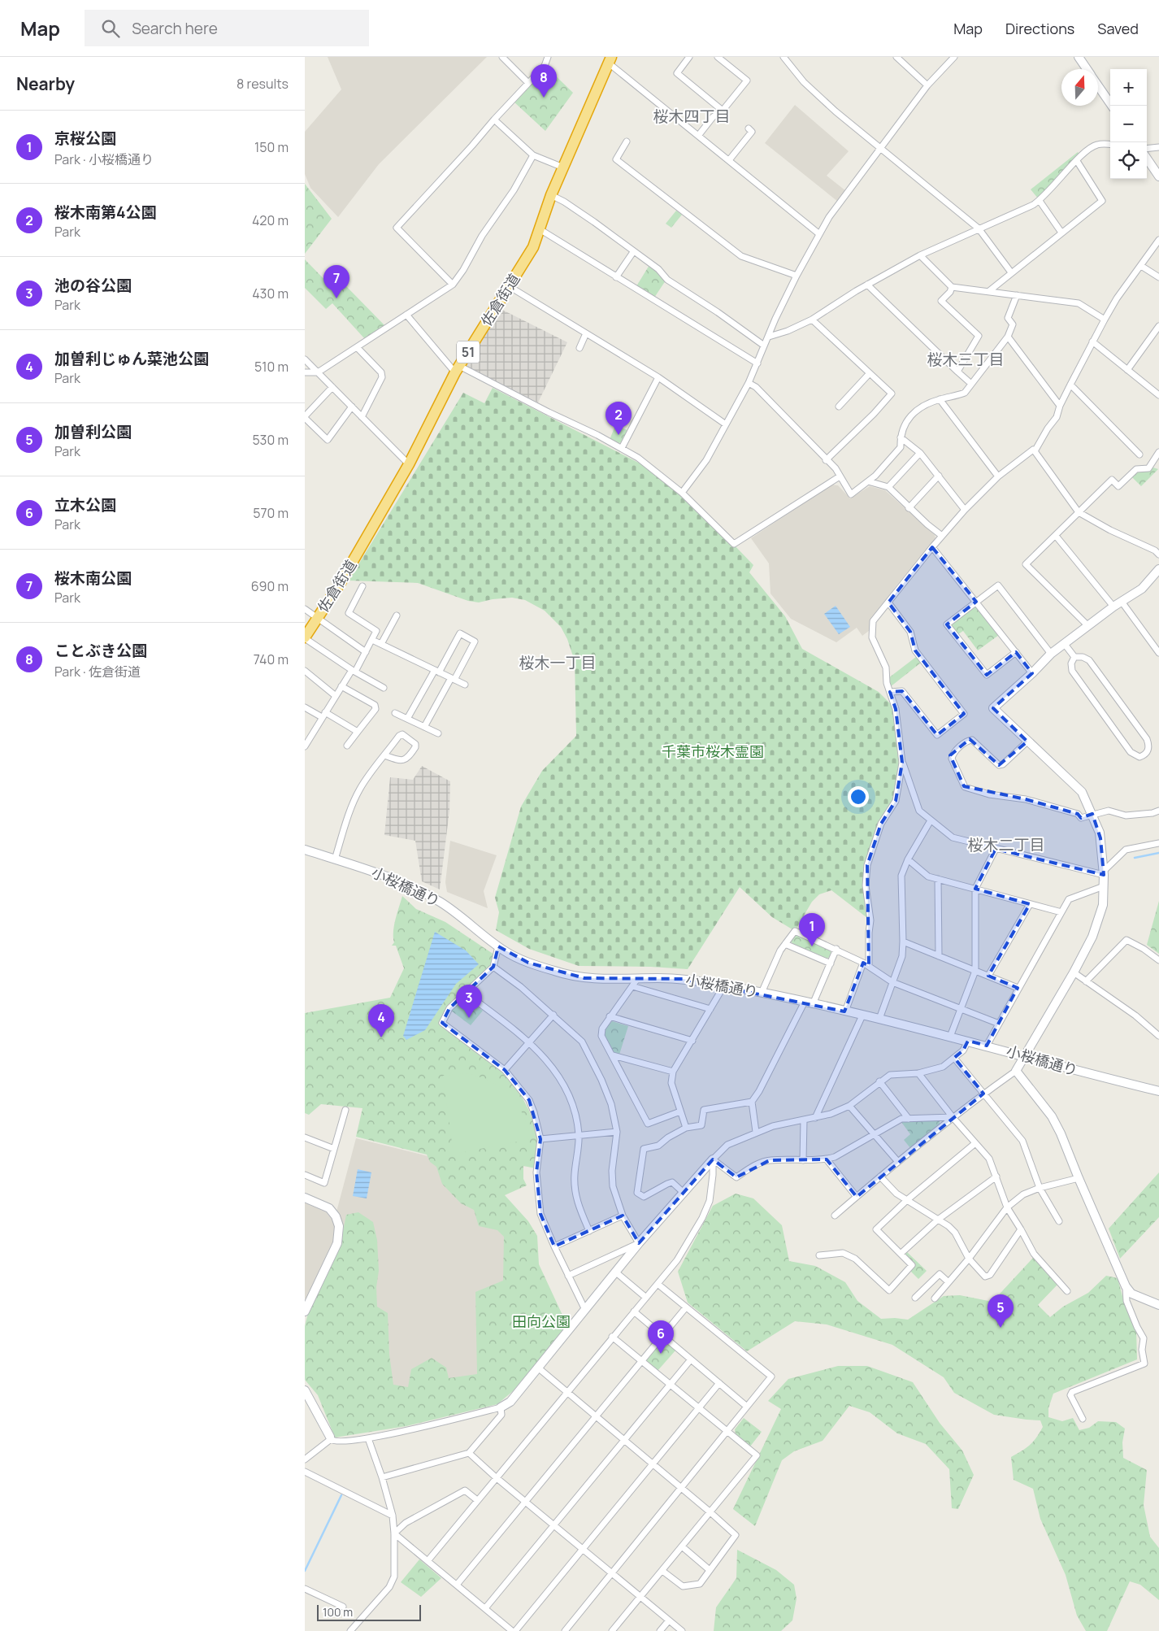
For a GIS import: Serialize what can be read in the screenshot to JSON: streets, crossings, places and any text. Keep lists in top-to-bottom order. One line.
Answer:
{"streets":{"highway":["佐倉街道","51"],"street":["小桜橋通り"]},"districts":["桜木四丁目","桜木三丁目","桜木一丁目","桜木二丁目"],"parks":["千葉市桜木霊園","田向公園"],"scale_bar":"100 m","north":"top","page":{"header":"Map","search":"Search here","nav":["Map","Directions","Saved"],"heading":["Nearby","8 results"],"pins":["8","7","2","1","3","4","5","6"],"map_buttons":["+","−"],"list":[{"mark":"1","name":"京桜公園","note":"Park · 小桜橋通り","value":"150 m"},{"mark":"2","name":"桜木南第4公園","note":"Park","value":"420 m"},{"mark":"3","name":"池の谷公園","note":"Park","value":"430 m"},{"mark":"4","name":"加曽利じゅん菜池公園","note":"Park","value":"510 m"},{"mark":"5","name":"加曽利公園","note":"Park","value":"530 m"},{"mark":"6","name":"立木公園","note":"Park","value":"570 m"},{"mark":"7","name":"桜木南公園","note":"Park","value":"690 m"},{"mark":"8","name":"ことぶき公園","note":"Park · 佐倉街道","value":"740 m"}],"scale":"100 m"}}
